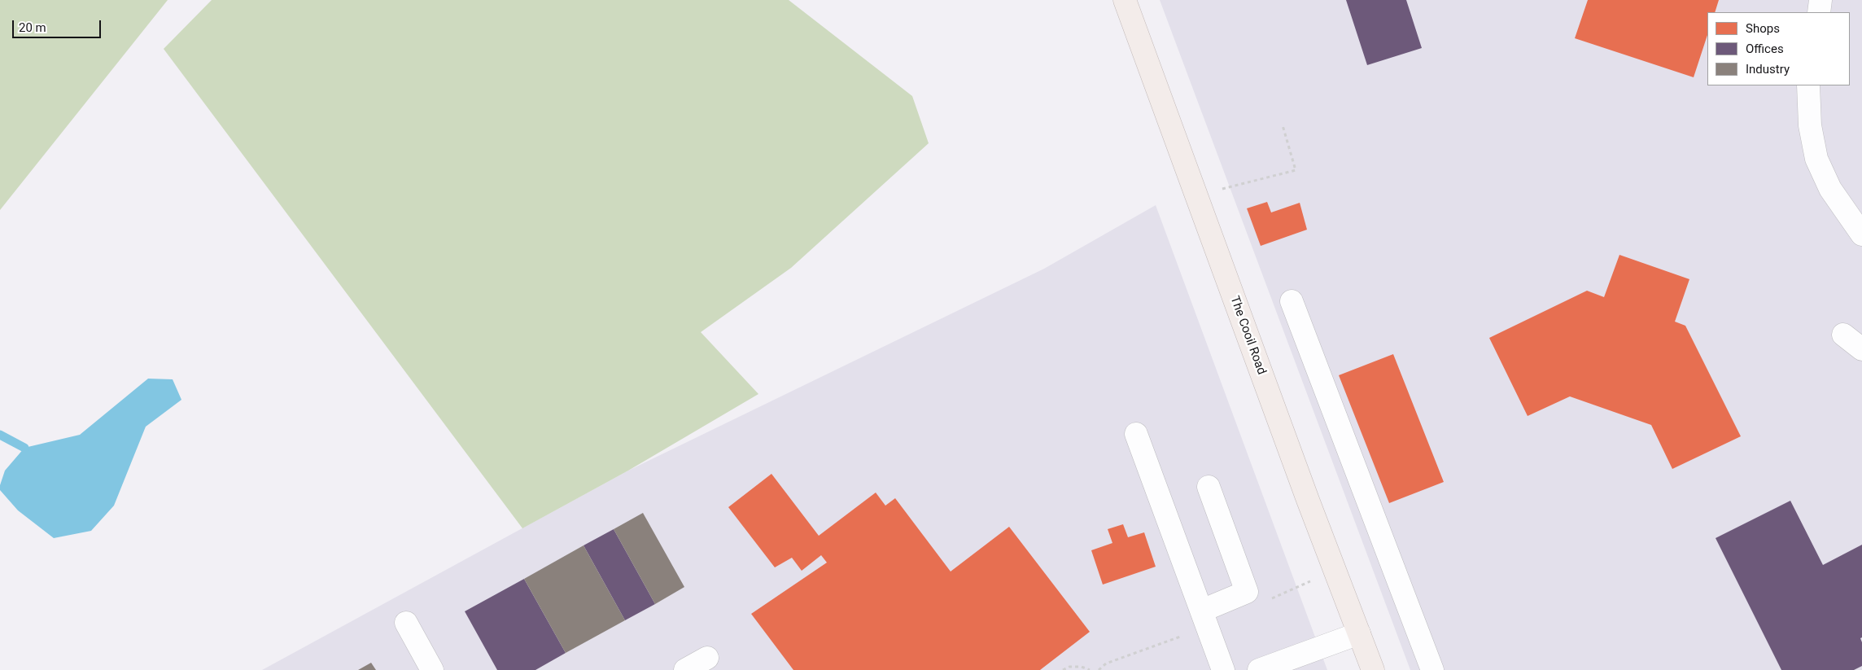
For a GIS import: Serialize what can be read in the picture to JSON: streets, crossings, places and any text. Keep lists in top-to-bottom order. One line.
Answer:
{"streets":{"highway":["The Cooil Road"]},"legend":["Shops","Offices","Industry"],"scale_bar":"20 m"}
